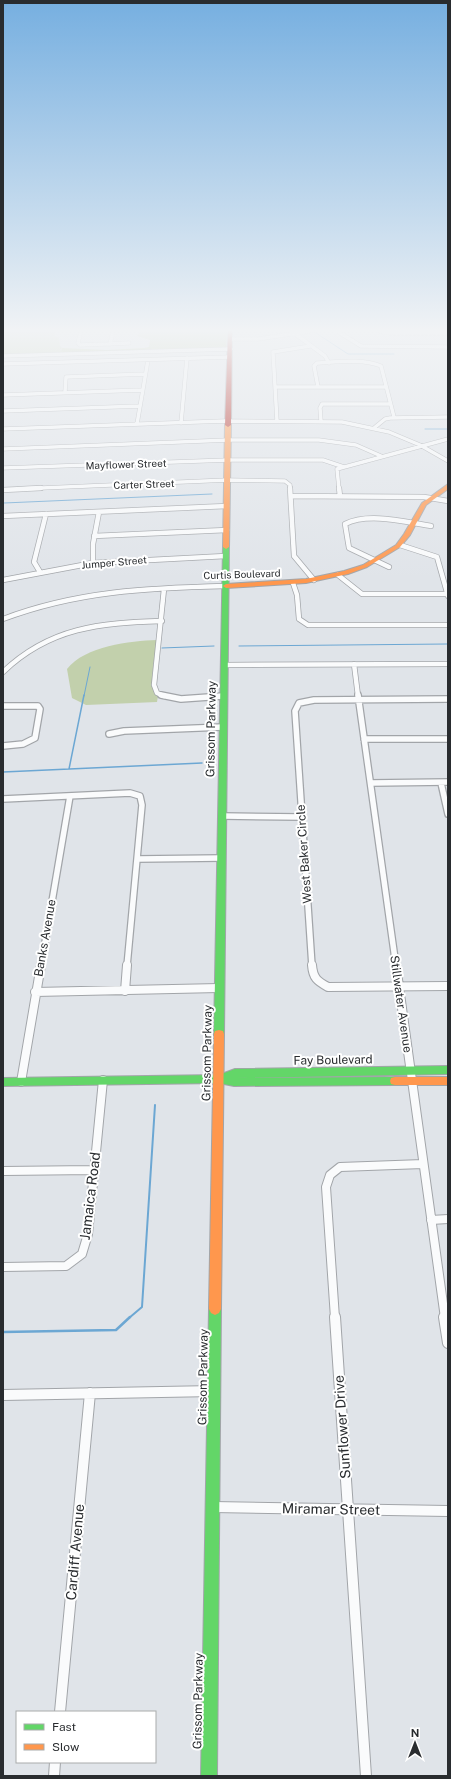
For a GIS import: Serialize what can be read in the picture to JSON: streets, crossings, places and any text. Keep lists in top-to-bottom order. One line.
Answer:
{"streets":{"main road":["Curtis Boulevard","Grissom Parkway","Fay Boulevard"],"street":["Mayflower Street","Carter Street","Jumper Street","West Baker Circle","Banks Avenue","Stillwater Avenue","Jamaica Road","Sunflower Drive","Miramar Street","Cardiff Avenue"]},"crossings":[["Mayflower Street","Grissom Parkway"],["Carter Street","Grissom Parkway"],["Jumper Street","Grissom Parkway"],["Curtis Boulevard","Grissom Parkway"],["Grissom Parkway","Fay Boulevard"],["Grissom Parkway","Miramar Street"],["West Baker Circle","Stillwater Avenue"],["Banks Avenue","Fay Boulevard"],["Stillwater Avenue","Fay Boulevard"],["Stillwater Avenue","Sunflower Drive"],["Fay Boulevard","Jamaica Road"],["Sunflower Drive","Miramar Street"]],"legend":["Fast","Slow"],"north":"top"}
